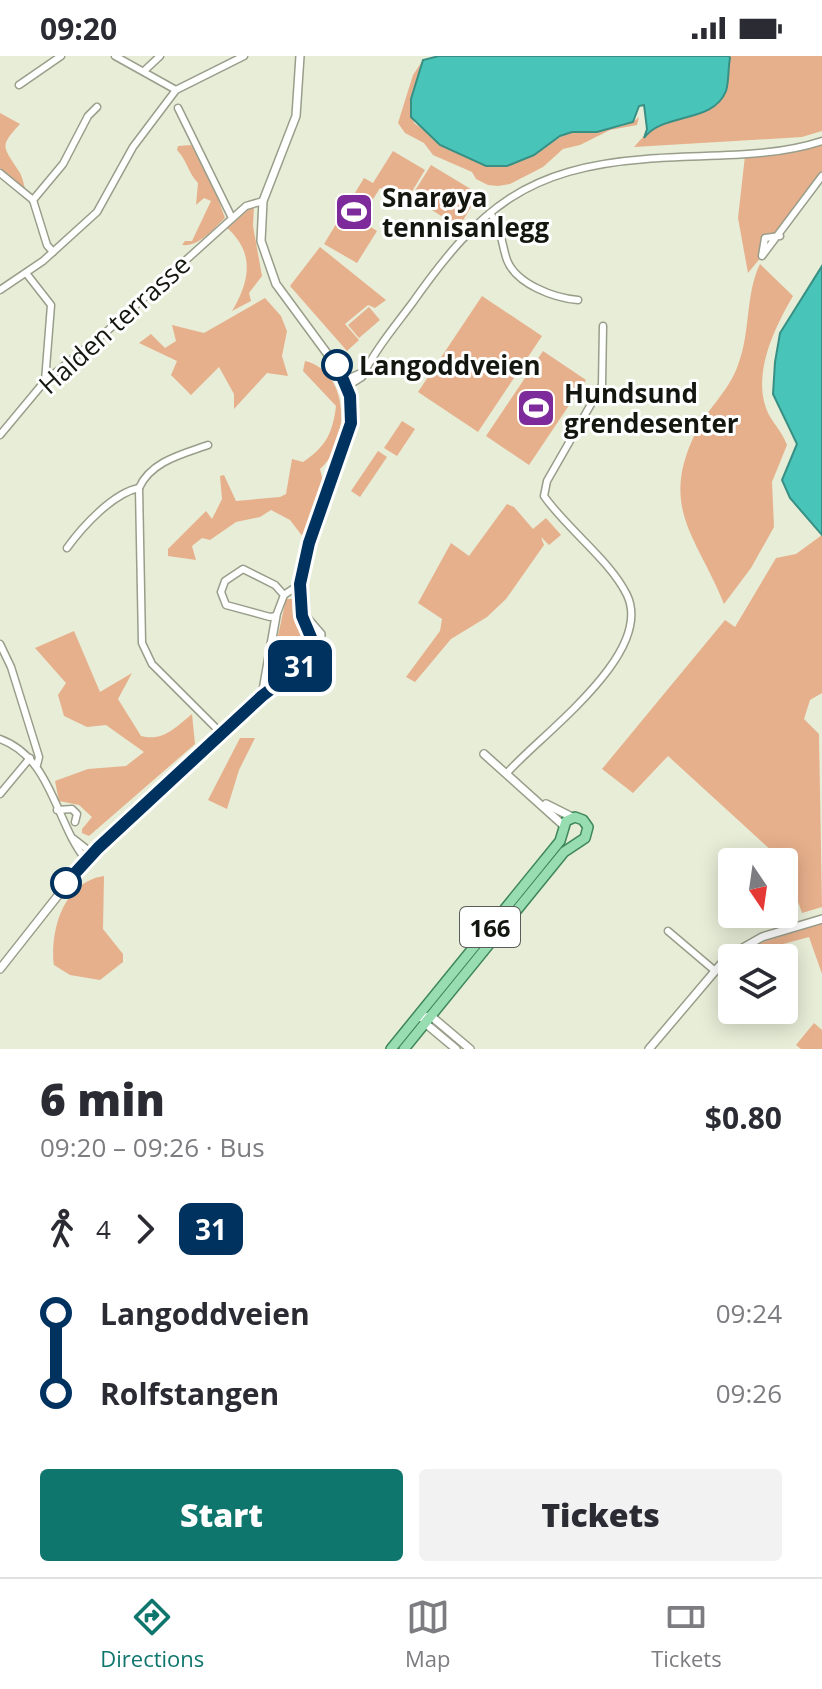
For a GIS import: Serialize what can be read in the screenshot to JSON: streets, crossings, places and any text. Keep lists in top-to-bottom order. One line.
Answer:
{"streets":{"main road":["166"],"street":["Halden terrasse"]},"places":{"sports":["Snarøya tennisanlegg","Hundsund grendesenter"],"other":["Langoddveien"]},"lines":["bus line 31"],"north":"bottom","page":{"status":"09:20","on_map":"31","heading":["6 min","09:20 – 09:26 · Bus","$0.80"],"legs":["4","31"],"list":[{"name":"Langoddveien","value":"09:24"},{"name":"Rolfstangen","value":"09:26"}],"buttons":["Start","Tickets"],"tabs":["Directions","Map","Tickets"]}}
